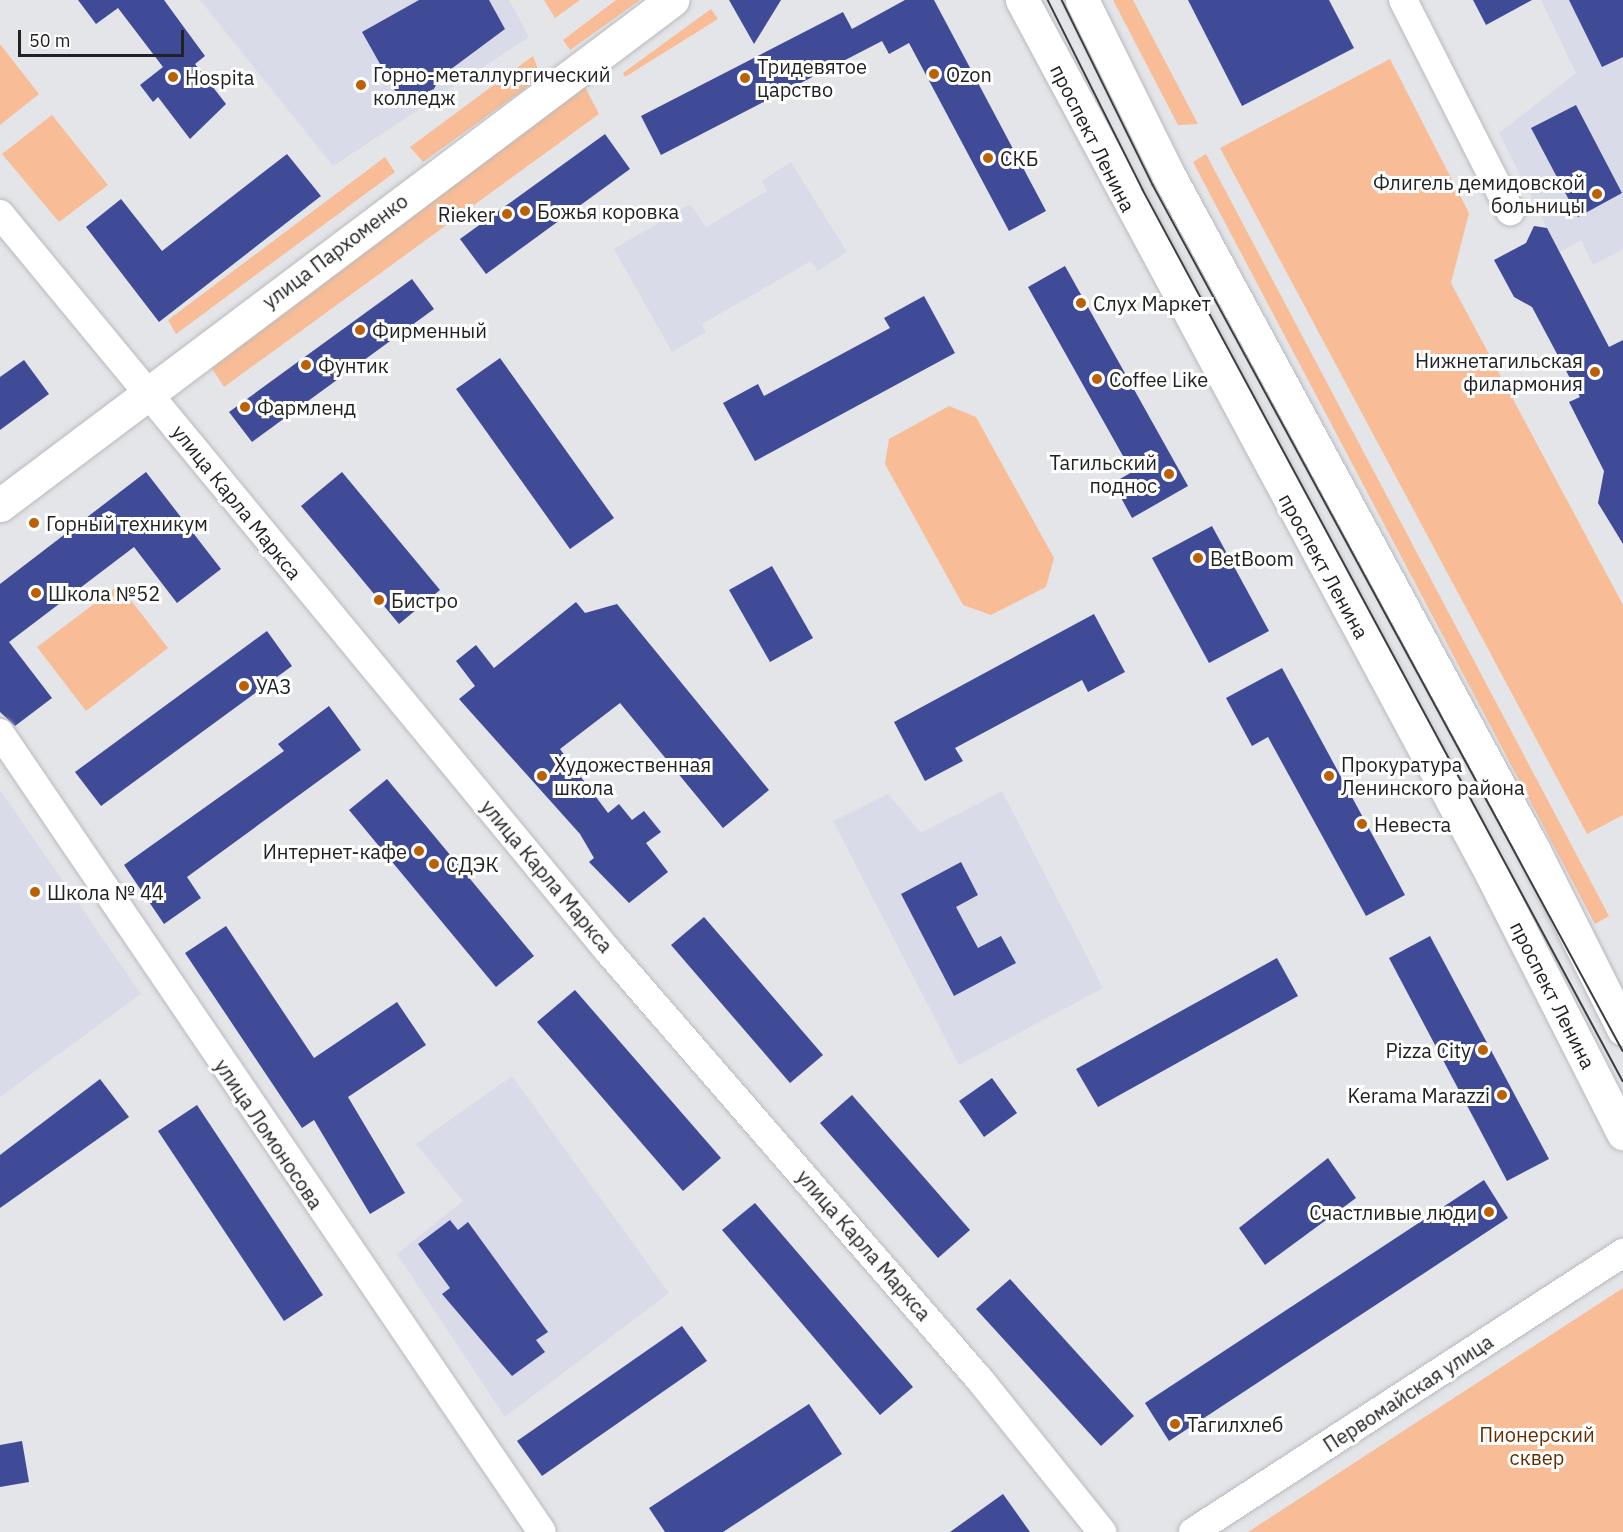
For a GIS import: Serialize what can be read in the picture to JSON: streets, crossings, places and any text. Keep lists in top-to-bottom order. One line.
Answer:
{"streets":{"main road":["проспект Ленина","улица Пархоменко"],"street":["улица Карла Маркса","улица Ломоносова","Первомайская улица"]},"crossings":[["улица Пархоменко","улица Карла Маркса"]],"parks":["Пионерский сквер"],"places":["Ozon","Hospita","Тридевятое царство","Горно-металлургический колледж","СКБ","Флигель демидовской больницы","Божья коровка","Rieker","Слух Маркет","Фирменный","Фунтик","Нижнетагильская филармония","Coffee Like","Фармленд","Тагильский поднос","Горный техникум","BetBoom","Школа №52","Бистро","УАЗ","Художественная школа","Прокуратура Ленинского района","Невеста","Интернет-кафе","СДЭК","Школа № 44","Pizza City","Kerama Marazzi","Счастливые люди","Тагилхлеб"],"scale_bar":"50 m"}
